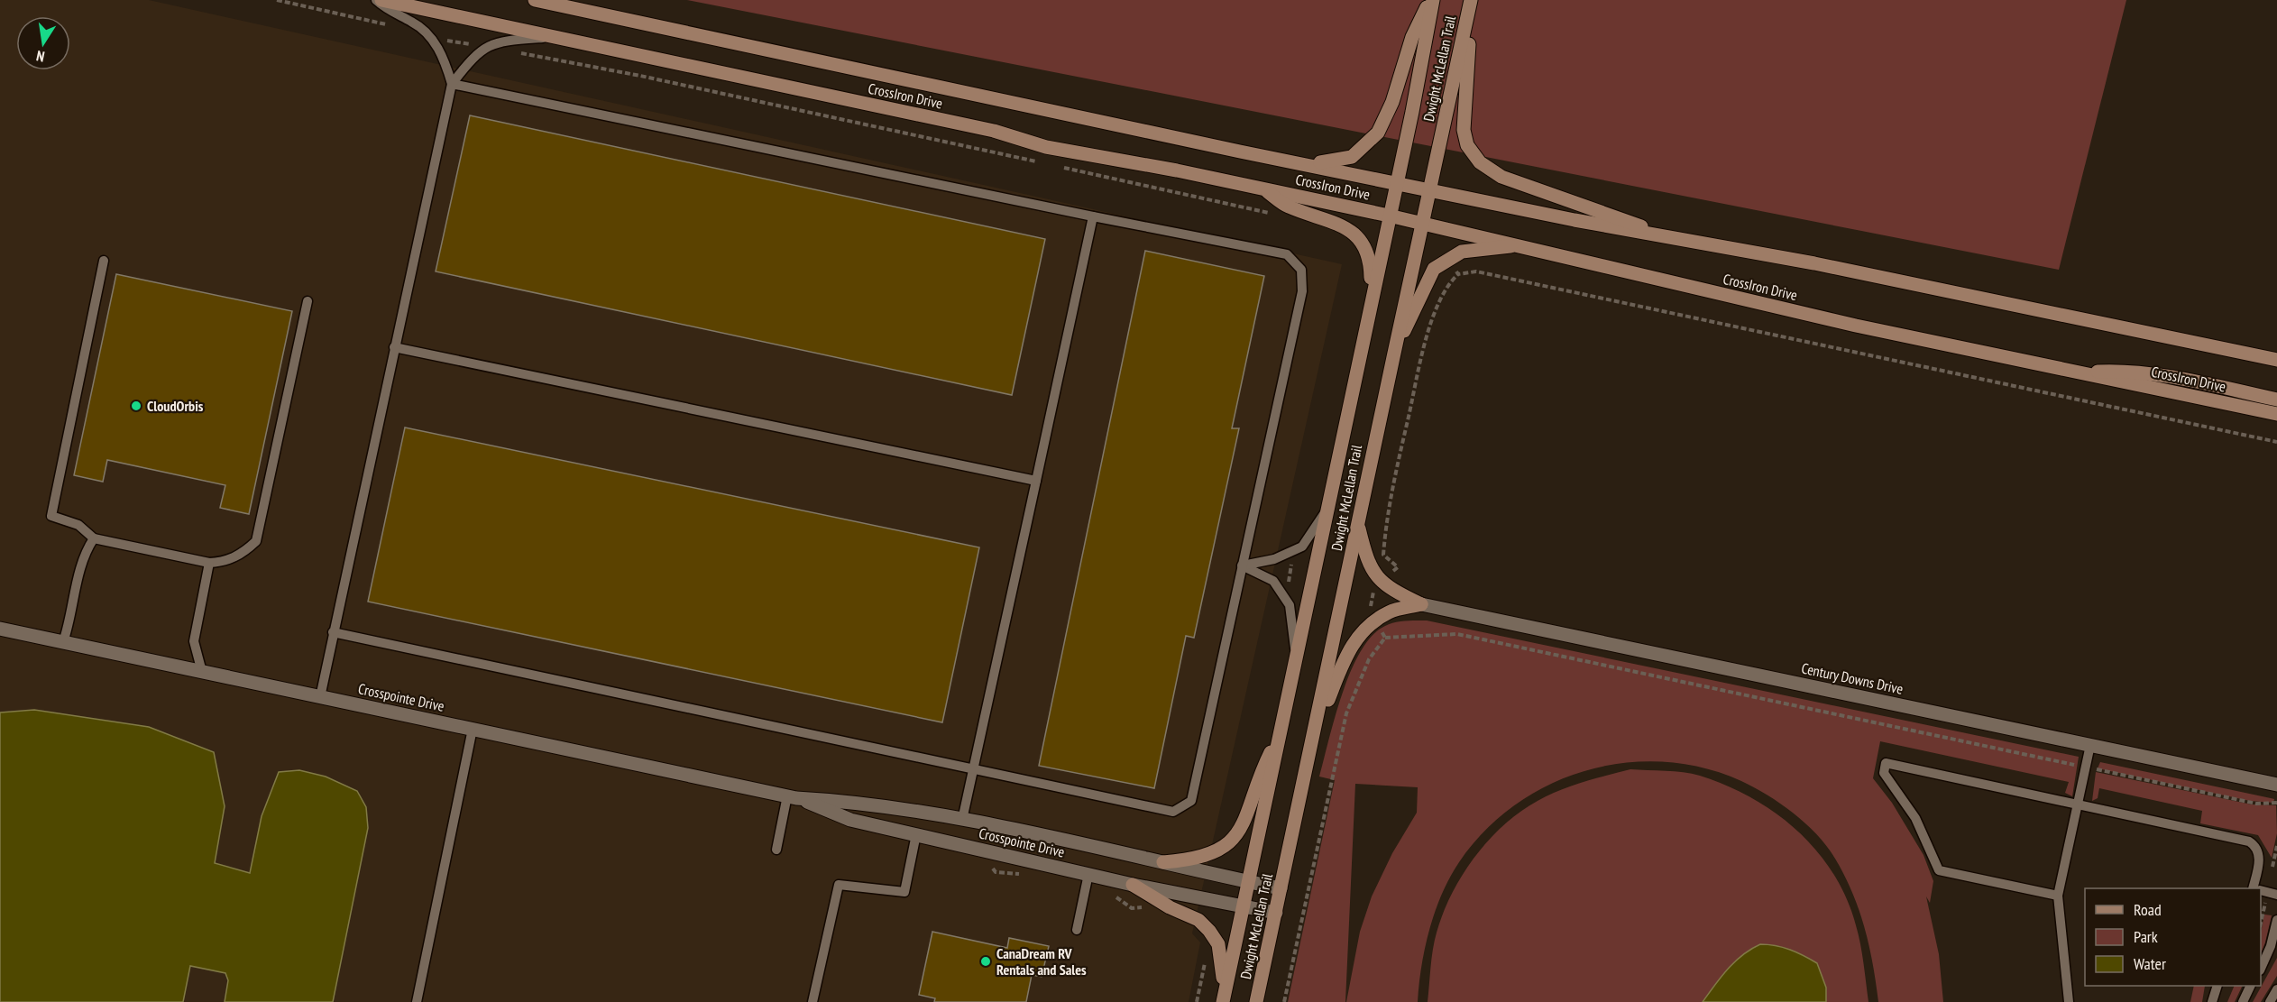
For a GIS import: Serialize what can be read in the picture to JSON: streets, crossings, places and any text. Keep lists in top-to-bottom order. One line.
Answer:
{"streets":{"main road":["Dwight McLellan Trail","CrossIron Drive"],"street":["Century Downs Drive","Crosspointe Drive"]},"crossings":[["Dwight McLellan Trail","CrossIron Drive"],["Dwight McLellan Trail","Crosspointe Drive"]],"places":["CloudOrbis","CanaDream RV Rentals and Sales"],"legend":["Road","Park","Water"],"north":"bottom"}
